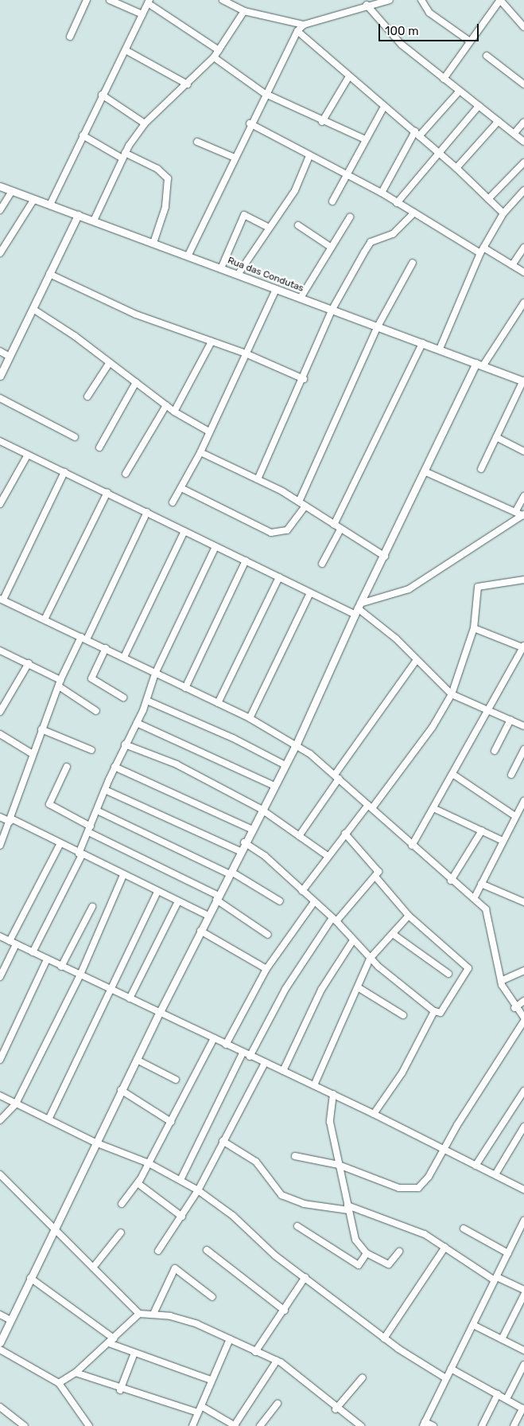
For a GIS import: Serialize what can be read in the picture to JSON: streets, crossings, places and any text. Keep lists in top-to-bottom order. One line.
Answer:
{"streets":{"street":["Rua das Condutas"]},"scale_bar":"100 m"}
